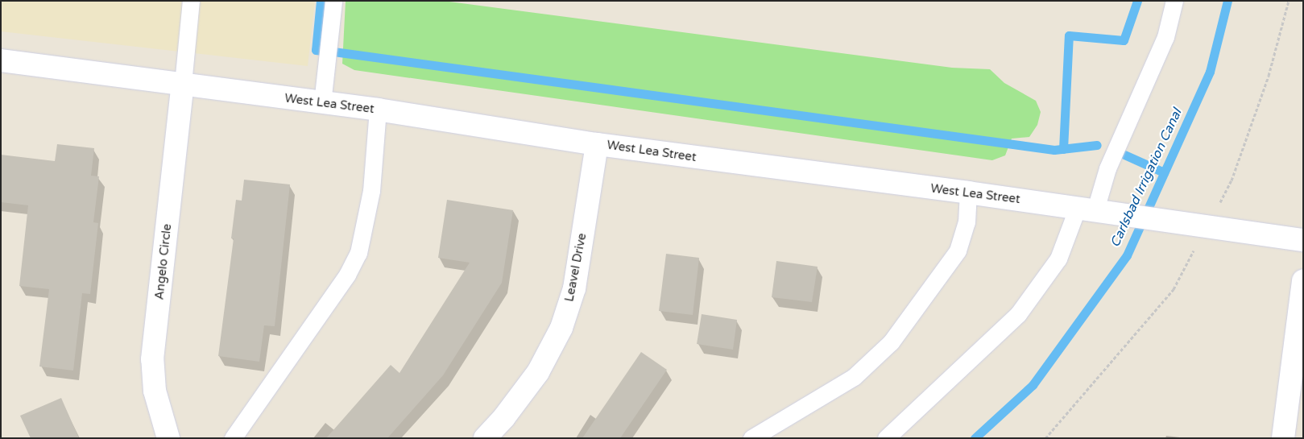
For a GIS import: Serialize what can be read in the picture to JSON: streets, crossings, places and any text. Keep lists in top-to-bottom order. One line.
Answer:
{"streets":{"main road":["West Lea Street","Angelo Circle","Leavel Drive"]},"crossings":[["West Lea Street","Angelo Circle"],["West Lea Street","Leavel Drive"]],"water":["Carlsbad Irrigation Canal"]}
